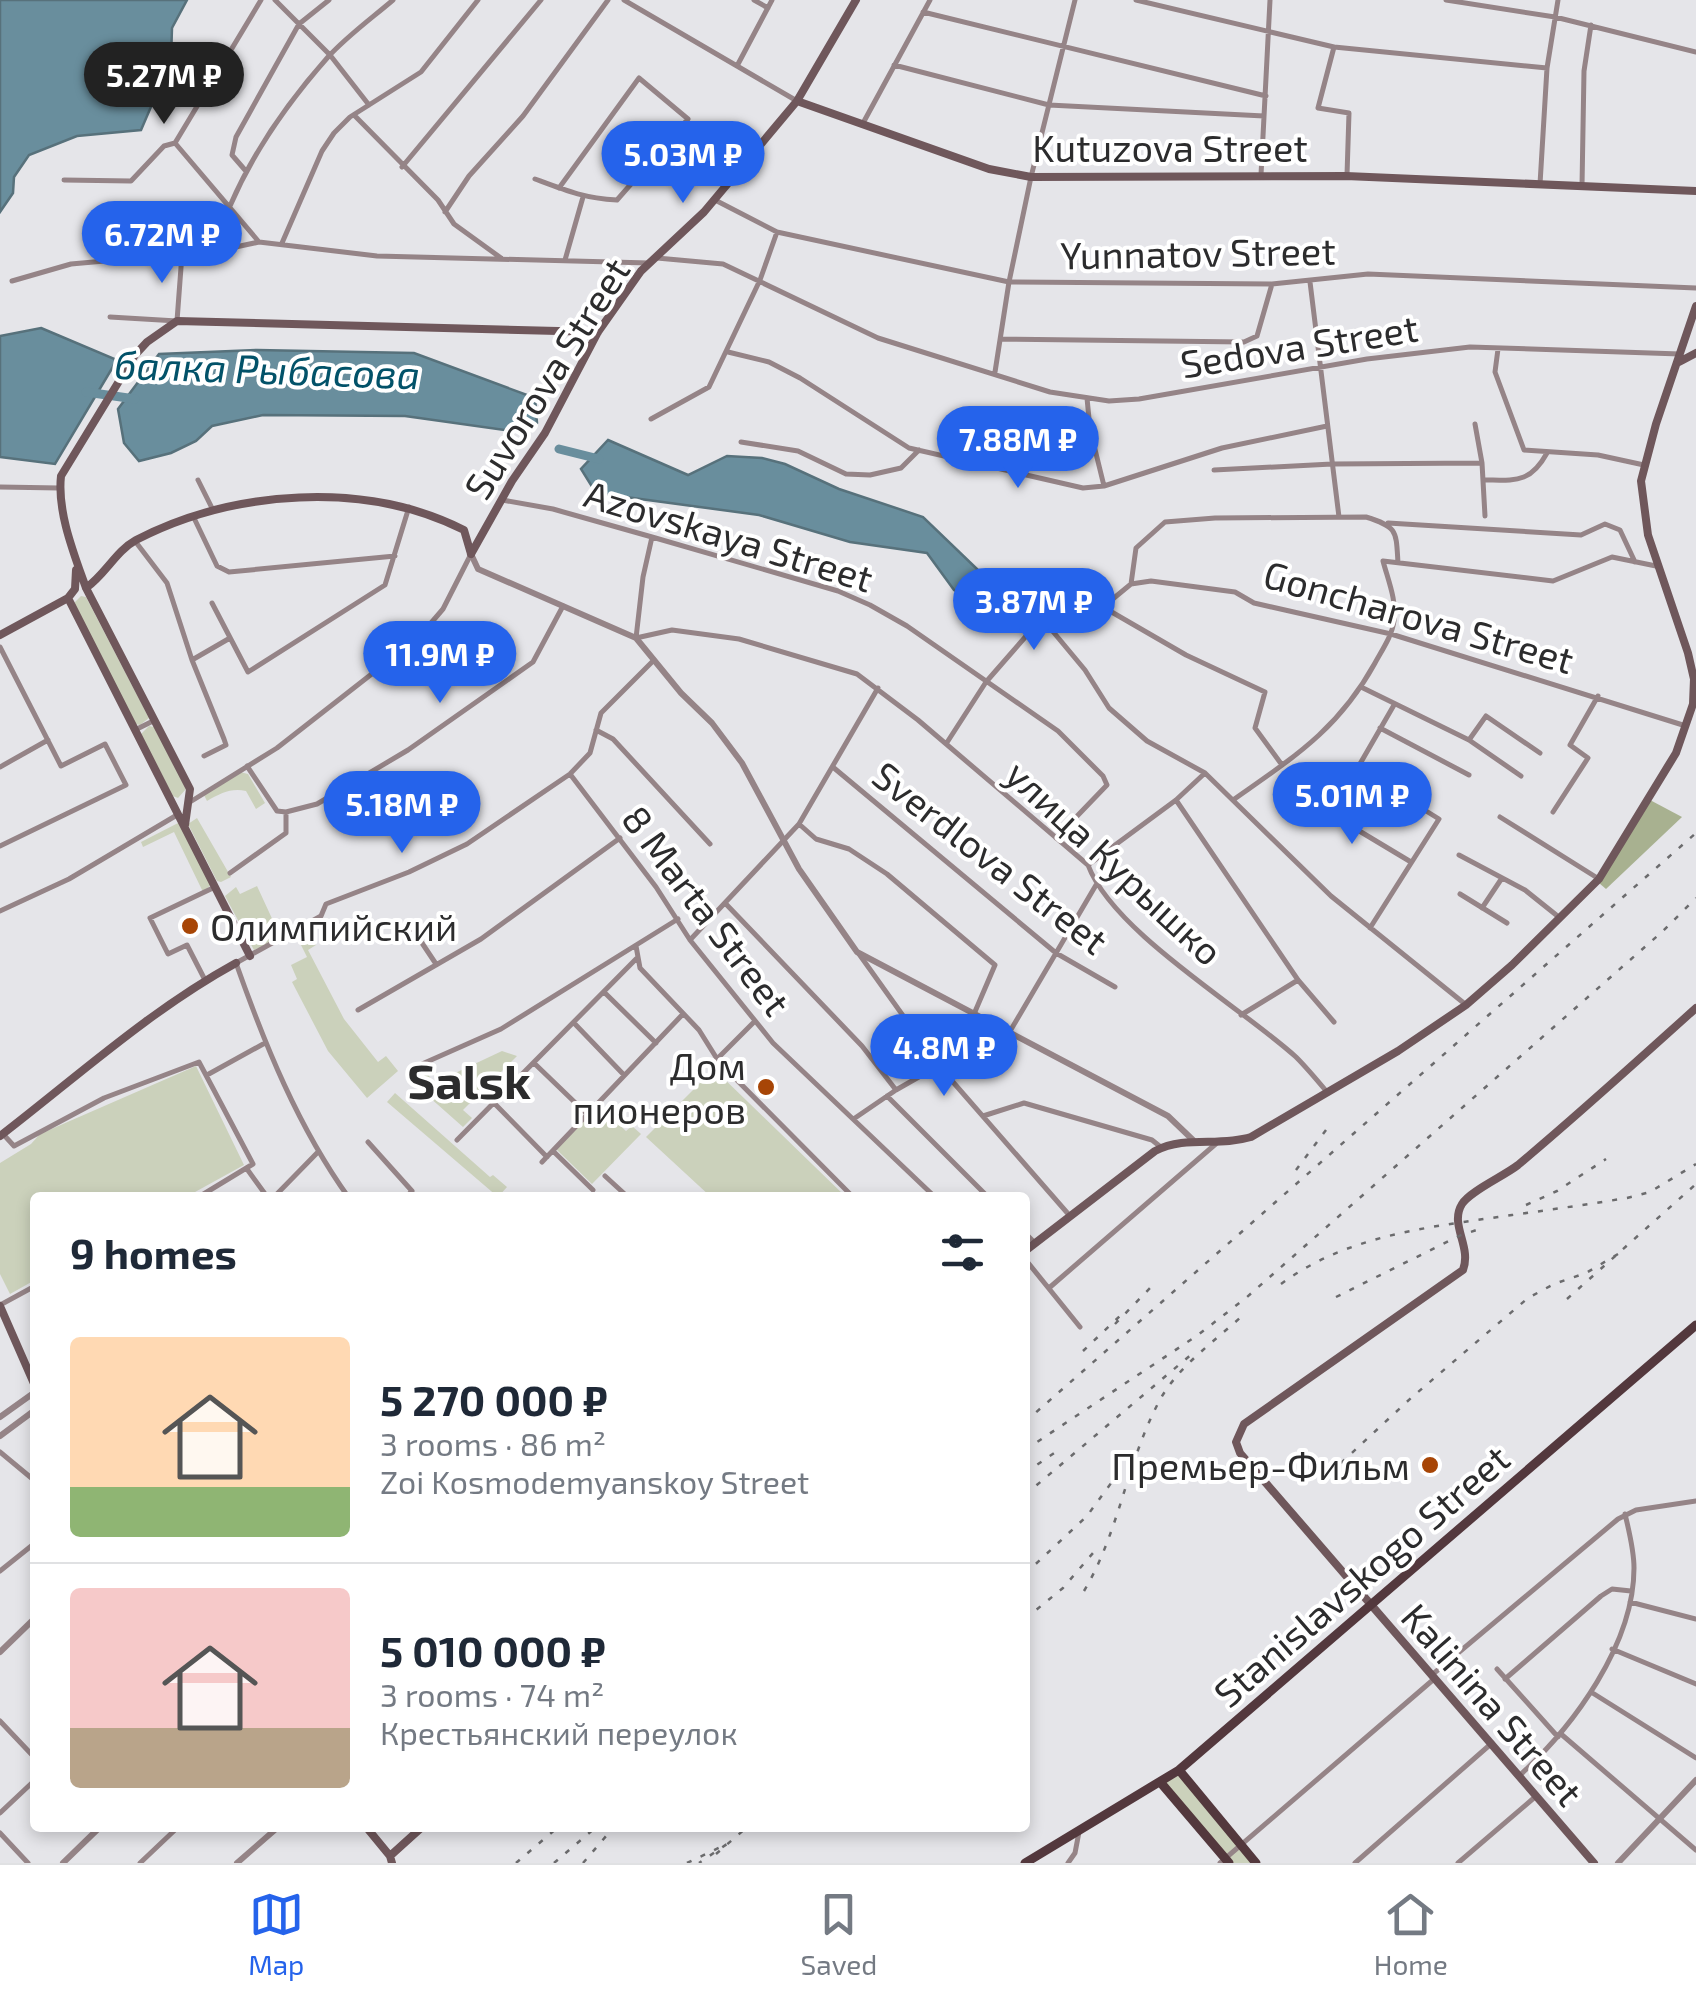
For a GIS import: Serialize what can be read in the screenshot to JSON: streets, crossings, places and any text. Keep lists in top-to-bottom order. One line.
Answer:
{"streets":{"main road":["Kutuzova Street","Suvorova Street","Stanislavskogo Street","Kalinina Street"],"street":["Yunnatov Street","Sedova Street","Azovskaya Street","Goncharova Street","Sverdlova Street","улица Курышко","8 Marta Street"]},"crossings":[["Kutuzova Street","Suvorova Street"],["Yunnatov Street","Suvorova Street"],["Sedova Street","Suvorova Street"],["Suvorova Street","Azovskaya Street"],["Azovskaya Street","улица Курышко"],["Stanislavskogo Street","Kalinina Street"]],"districts":["Salsk"],"water":["балка Рыбасова"],"places":["Олимпийский","Дом пионеров","Премьер-Фильм"],"page":{"price":["5.27M ₽","5.03M ₽","6.72M ₽","7.88M ₽","3.87M ₽","11.9M ₽","5.01M ₽","5.18M ₽","4.8M ₽"],"heading":"9 homes","list":[{"name":"5 270 000 ₽","note":"3 rooms · 86 m² · Zoi Kosmodemyanskoy Street"},{"name":"5 010 000 ₽","note":"3 rooms · 74 m² · Крестьянский переулок"}],"tabs":["Map","Saved","Home"]}}
